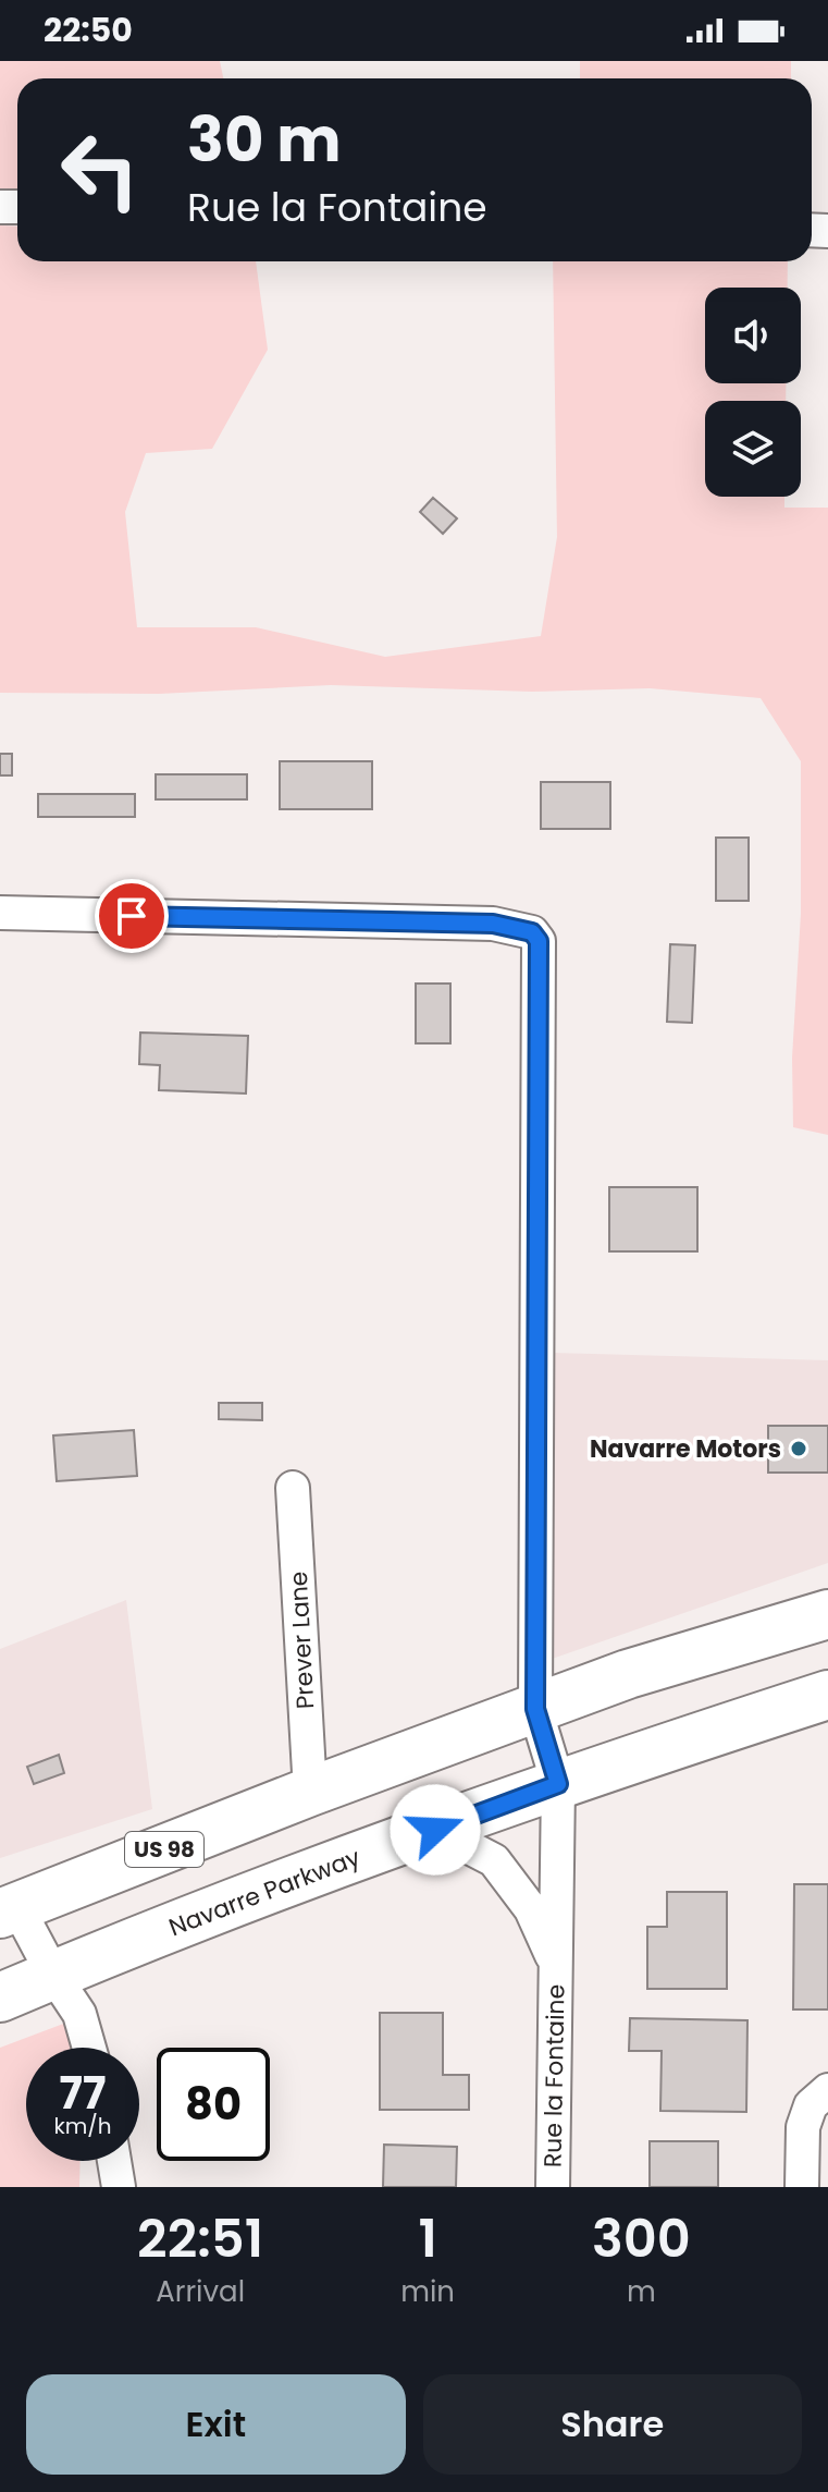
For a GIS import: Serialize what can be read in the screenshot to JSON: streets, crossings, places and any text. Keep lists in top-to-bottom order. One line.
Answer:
{"streets":{"highway":["US 98","Navarre Parkway"],"street":["Prever Lane","Rue la Fontaine"]},"crossings":[["Prever Lane","US 98"],["US 98","Rue la Fontaine"],["Navarre Parkway","Rue la Fontaine"]],"places":["Navarre Motors"],"page":{"status":"22:50","turn":["30 m","Rue la Fontaine"],"speed":"77 km/h","limit":"80","eta":["22:51","Arrival","1","min","300","m"],"buttons":["Exit","Share"]}}
